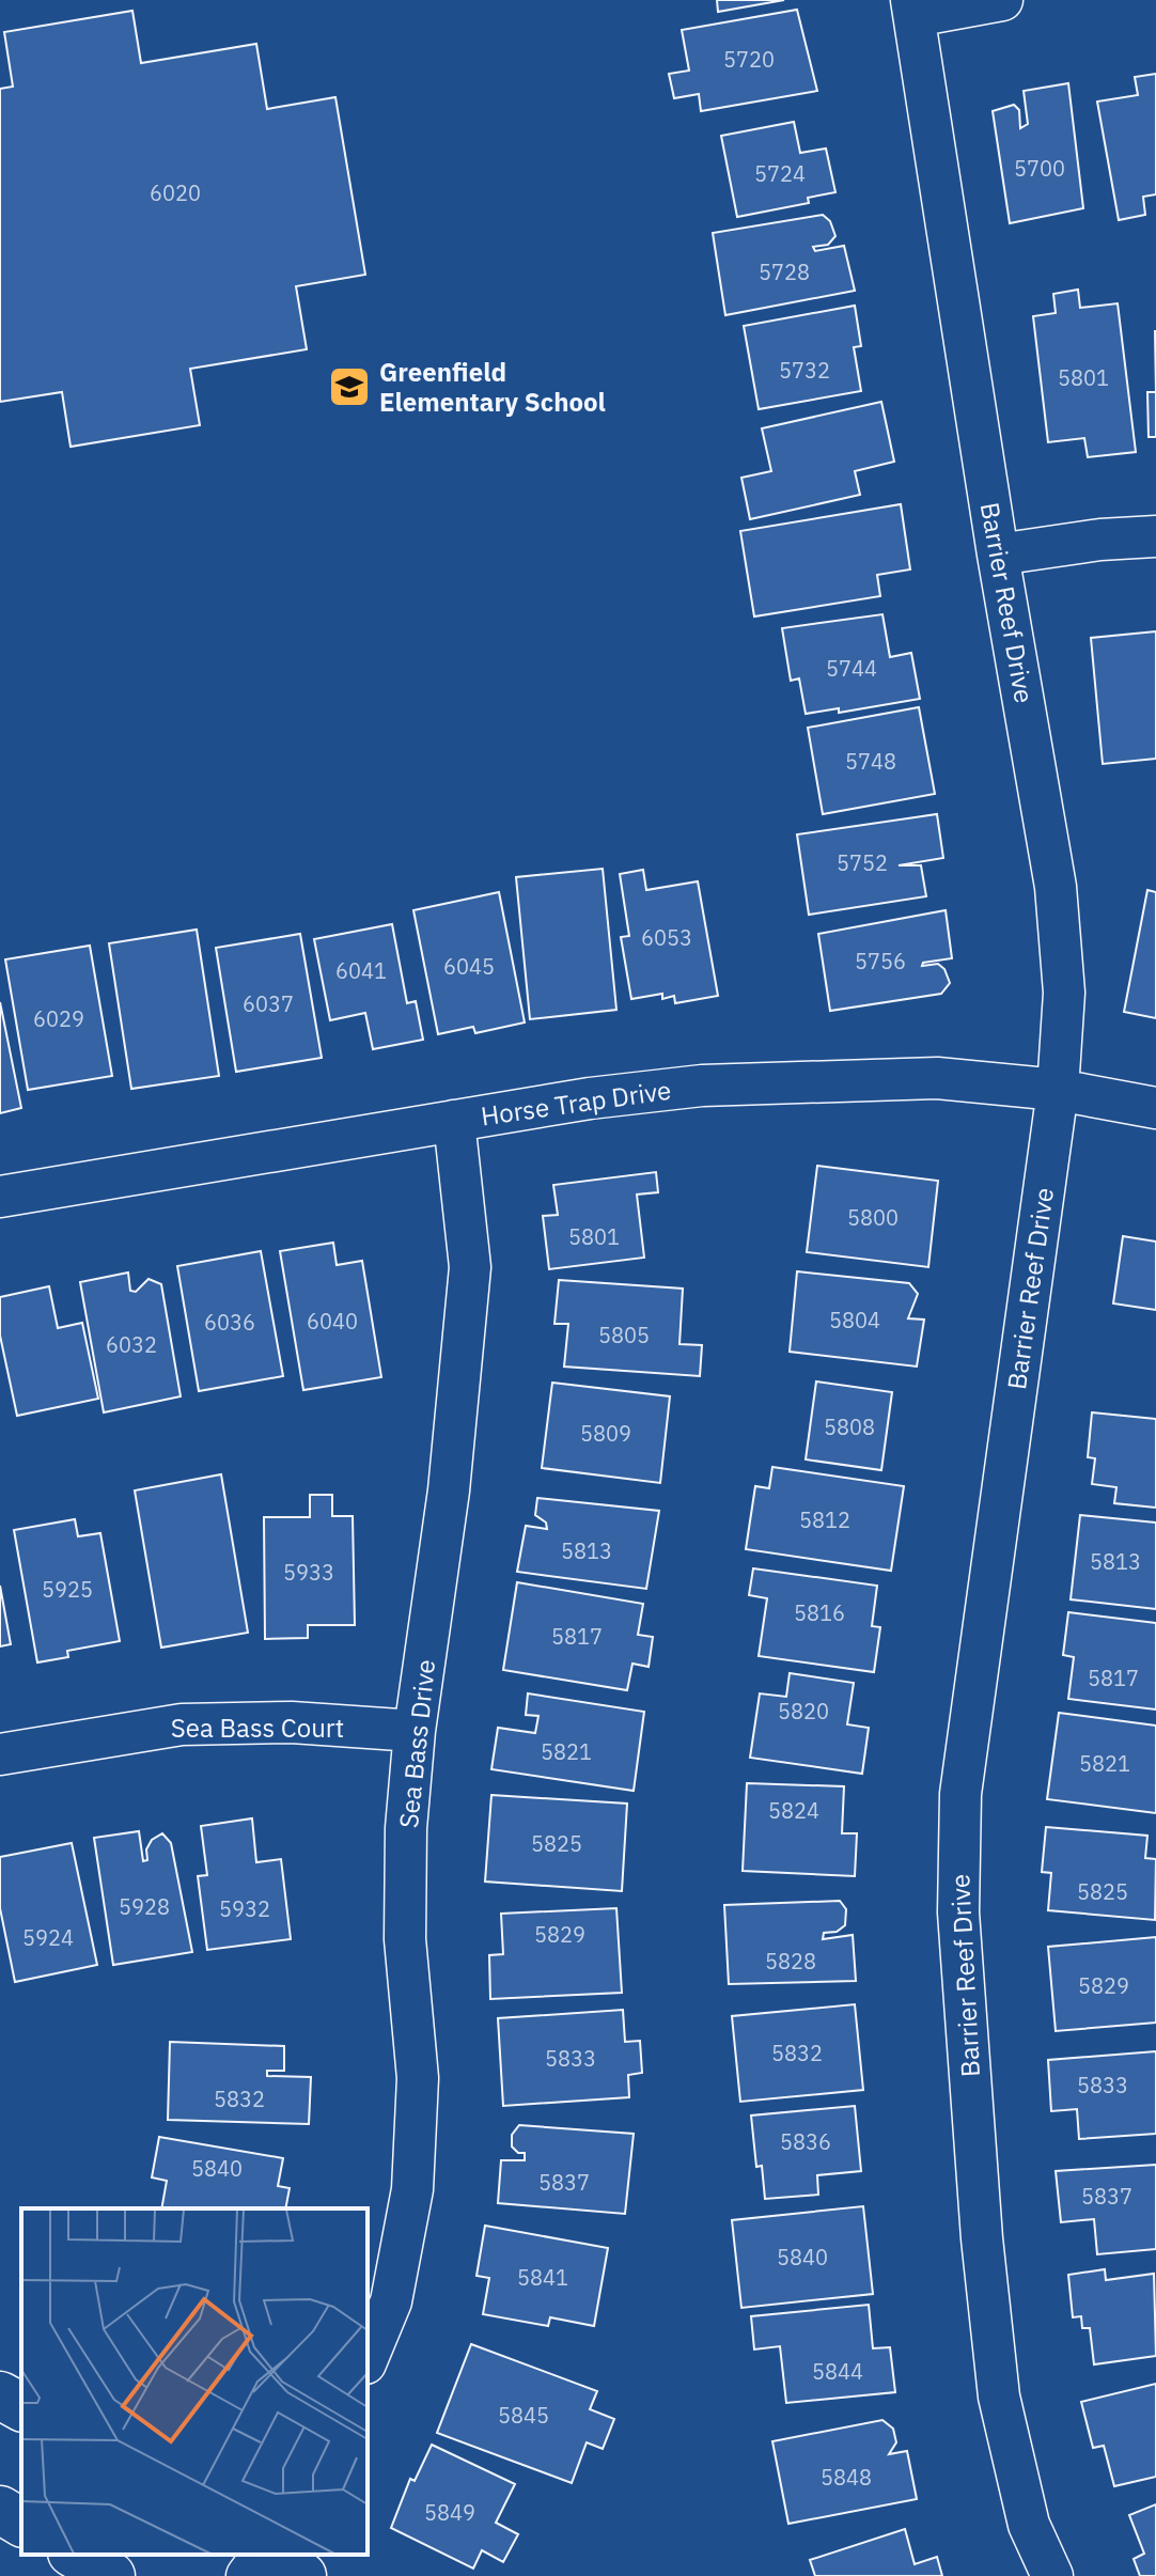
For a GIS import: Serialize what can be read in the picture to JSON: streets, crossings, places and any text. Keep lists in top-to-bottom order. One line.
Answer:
{"streets":{"street":["Barrier Reef Drive","Horse Trap Drive","Sea Bass Court","Sea Bass Drive"]},"crossings":[["Barrier Reef Drive","Horse Trap Drive"],["Horse Trap Drive","Sea Bass Drive"],["Sea Bass Court","Sea Bass Drive"]],"places":{"school or university":["Greenfield Elementary School"]},"house_numbers":["5720","5700","5724","6020","5728","5732","5801","5744","5748","5752","6053","5756","6045","6041","6037","6029","5800","5801","5804","6040","6036","5805","6032","5808","5809","5812","5813","5813","5933","5925","5816","5817","5817","5820","5821","5821","5824","5825","5825","5928","5932","5829","5924","5828","5829","5832","5833","5833","5832","5836","5840","5837","5837","5840","5841","5844","5845","5848","5849"]}
